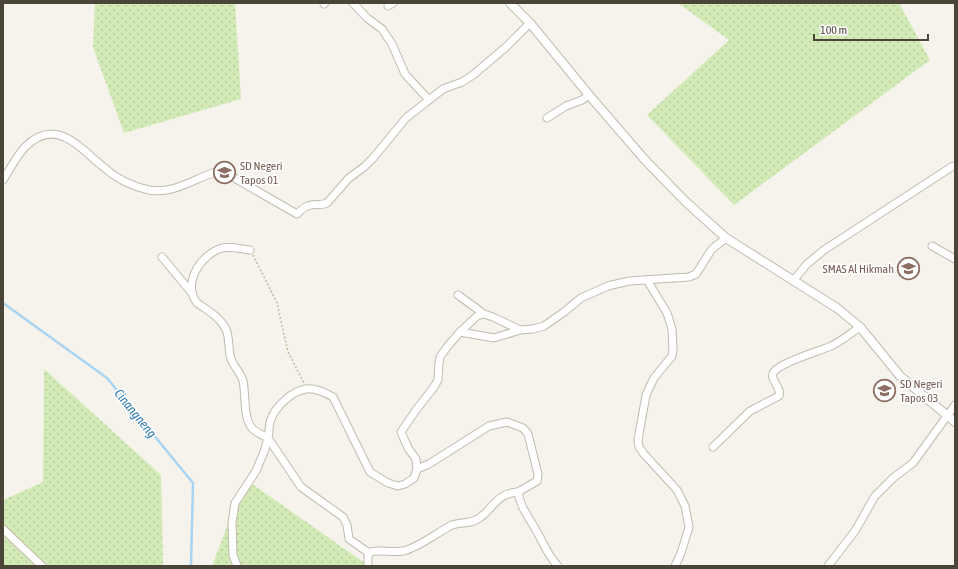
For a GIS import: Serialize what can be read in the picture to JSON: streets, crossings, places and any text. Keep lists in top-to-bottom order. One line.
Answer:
{"water":["Cinangneng"],"places":{"school or university":["SD Negeri Tapos 01","SMAS Al Hikmah","SD Negeri Tapos 03"]},"scale_bar":"100 m"}
